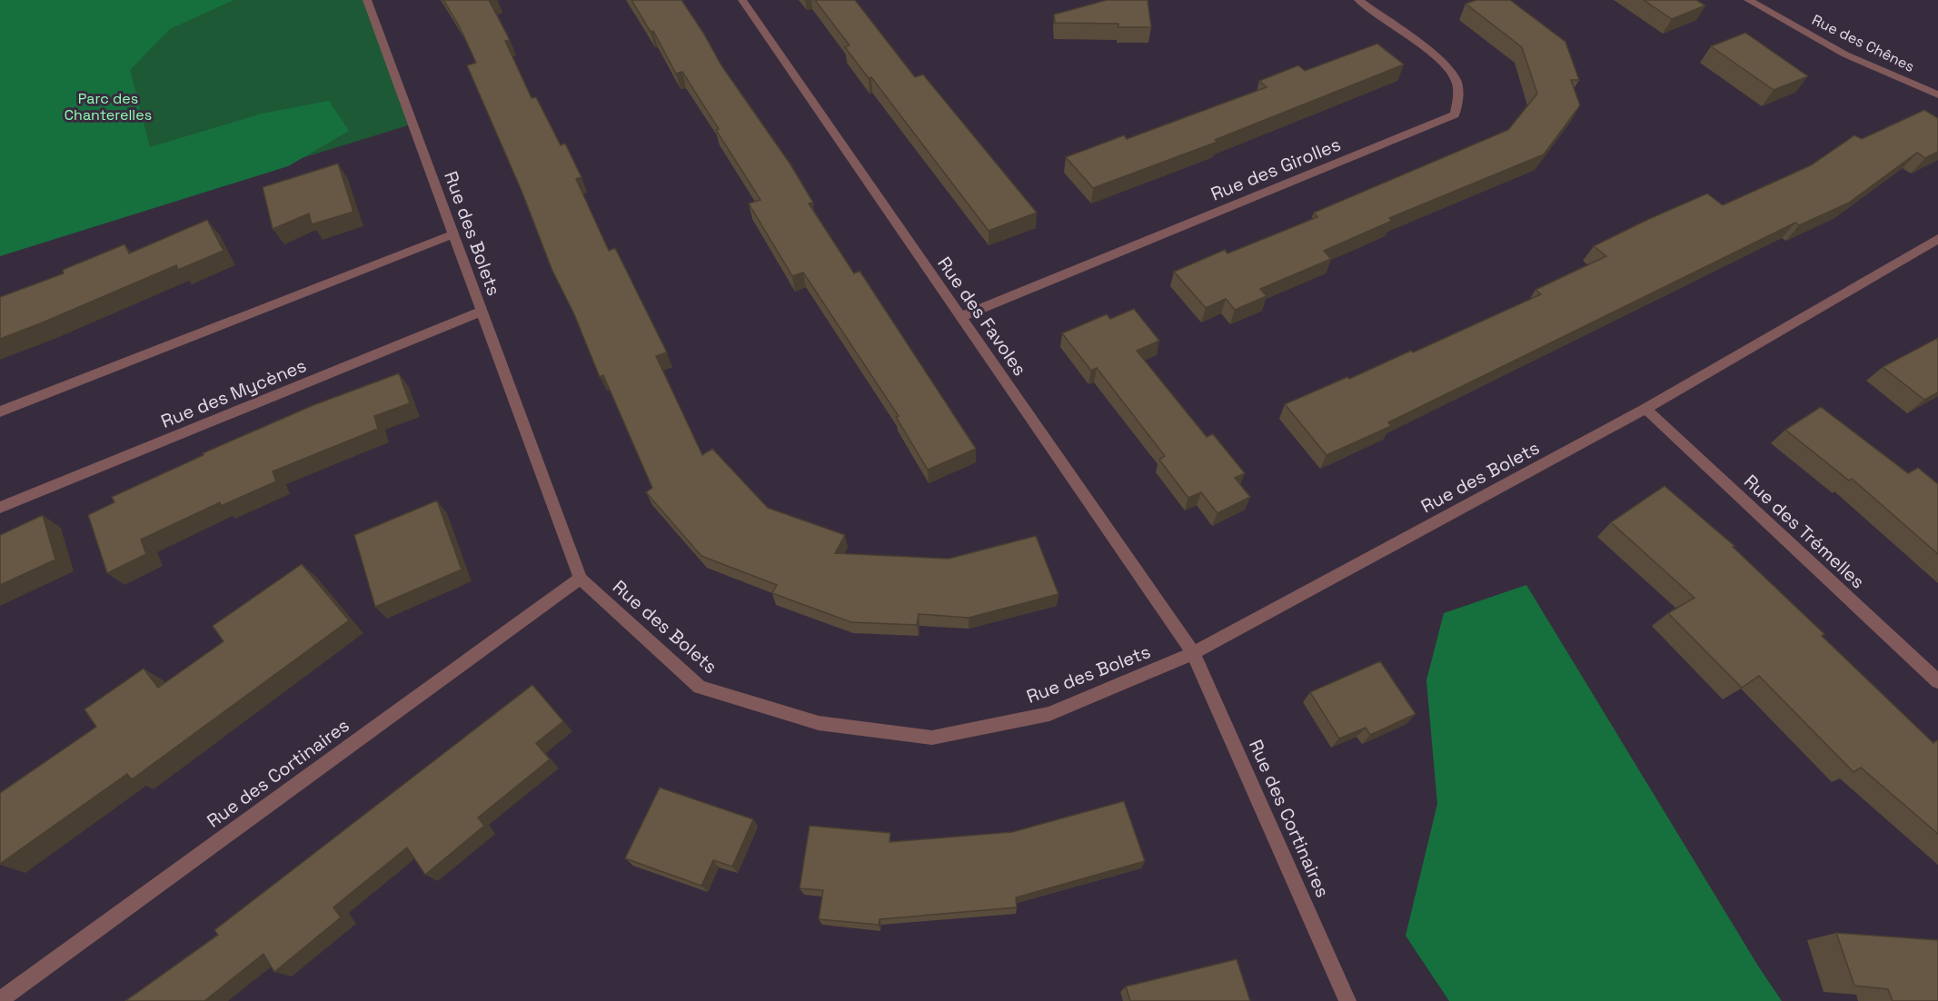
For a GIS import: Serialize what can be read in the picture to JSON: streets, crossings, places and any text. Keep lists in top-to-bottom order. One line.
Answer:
{"streets":{"street":["Rue des Chênes","Rue des Girolles","Rue des Bolets","Rue des Favoles","Rue des Mycènes","Rue des Trémelles","Rue des Cortinaires"]},"crossings":[["Rue des Girolles","Rue des Favoles"],["Rue des Bolets","Rue des Favoles"],["Rue des Bolets","Rue des Mycènes"],["Rue des Bolets","Rue des Trémelles"],["Rue des Bolets","Rue des Cortinaires"],["Rue des Favoles","Rue des Cortinaires"]],"parks":["Parc des Chanterelles"]}
